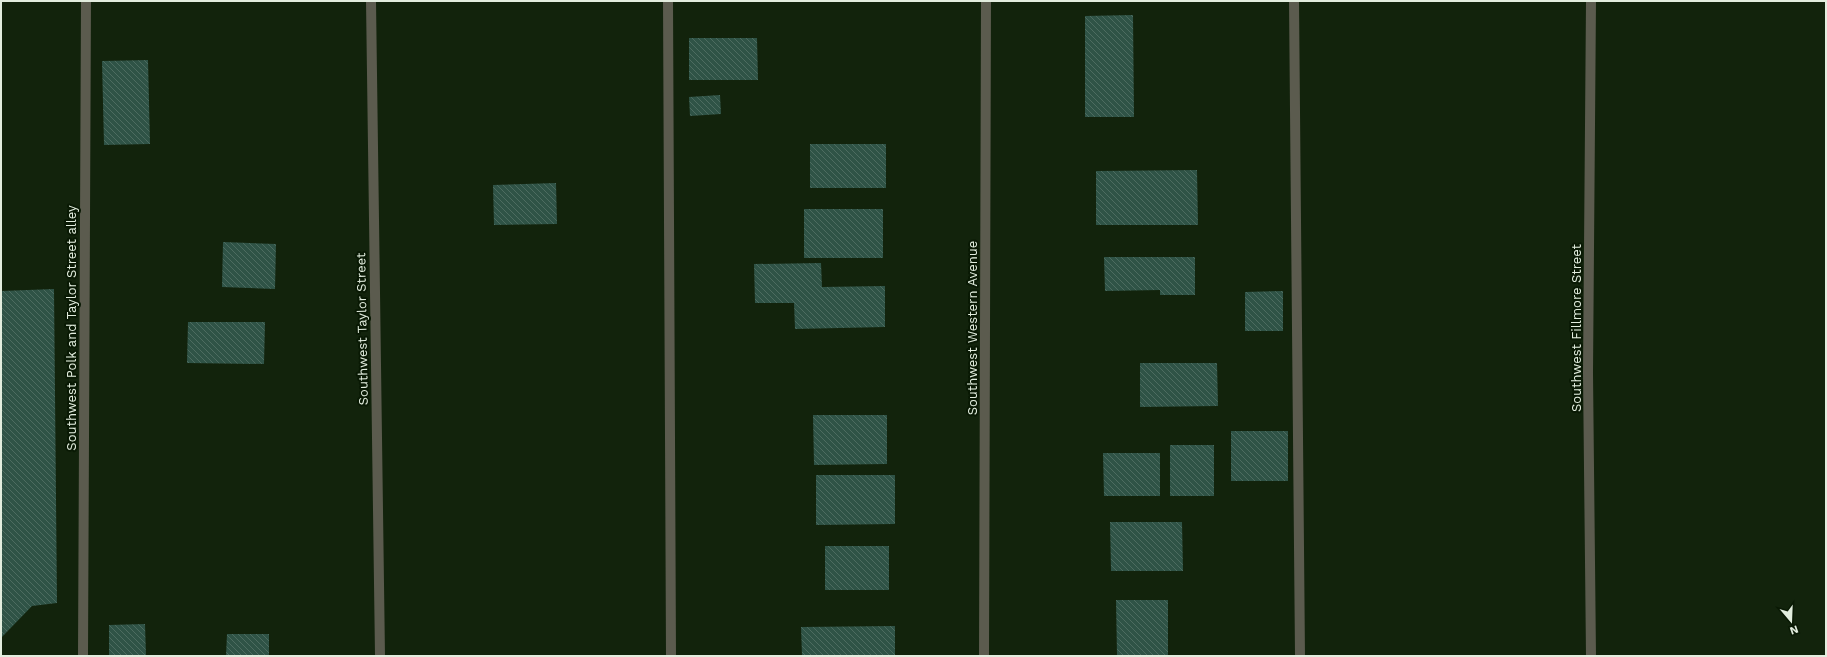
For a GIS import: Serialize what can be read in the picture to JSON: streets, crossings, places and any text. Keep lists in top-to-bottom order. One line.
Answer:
{"streets":{"street":["Southwest Polk and Taylor Street alley","Southwest Western Avenue","Southwest Fillmore Street","Southwest Taylor Street"]},"north":"bottom"}
